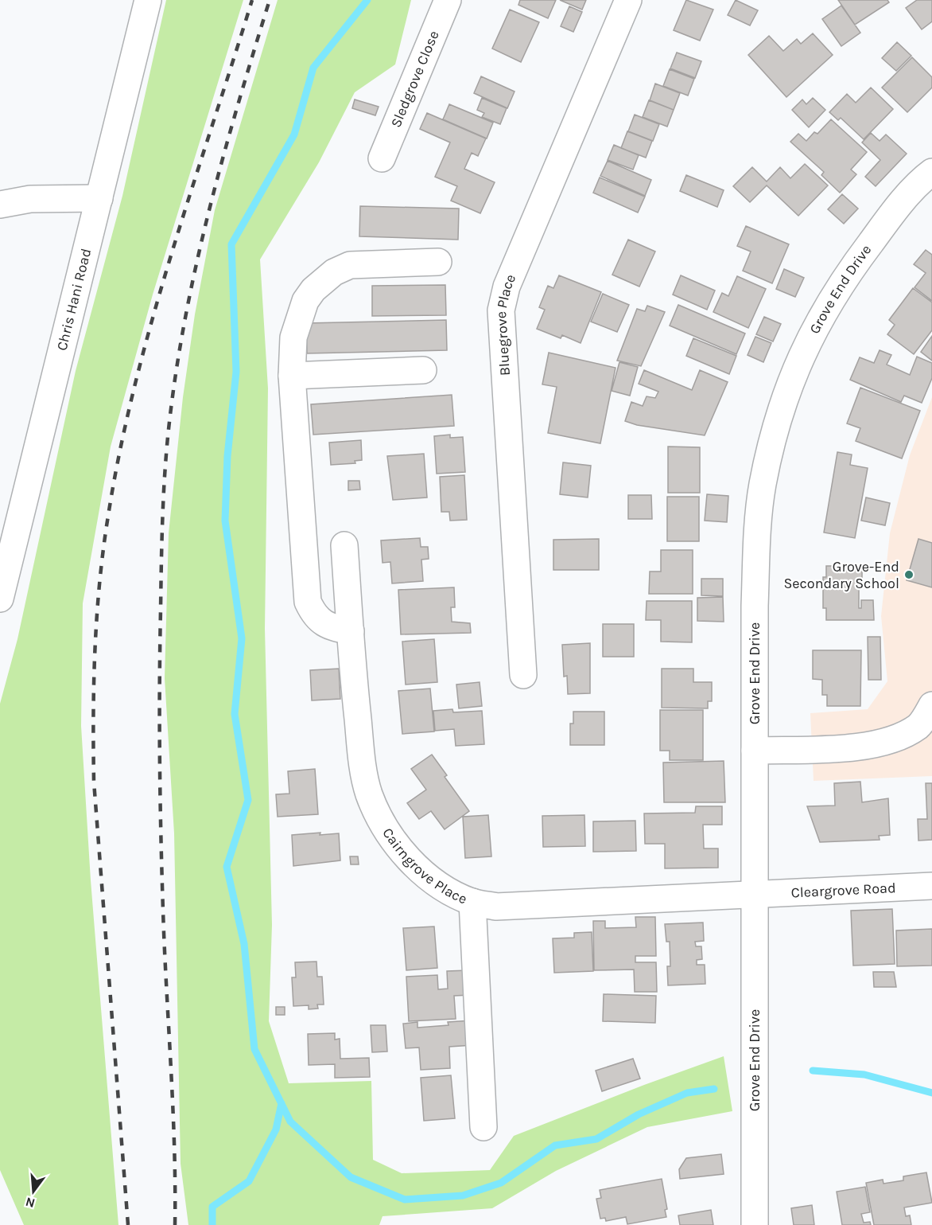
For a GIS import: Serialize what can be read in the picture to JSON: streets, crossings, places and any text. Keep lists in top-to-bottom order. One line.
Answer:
{"streets":{"street":["Sledgrove Close","Grove End Drive","Chris Hani Road","Bluegrove Place","Cairngrove Place","Cleargrove Road"]},"crossings":[["Grove End Drive","Cairngrove Place"],["Grove End Drive","Cleargrove Road"],["Cairngrove Place","Cleargrove Road"]],"places":["Grove-End Secondary School"],"north":"bottom"}
